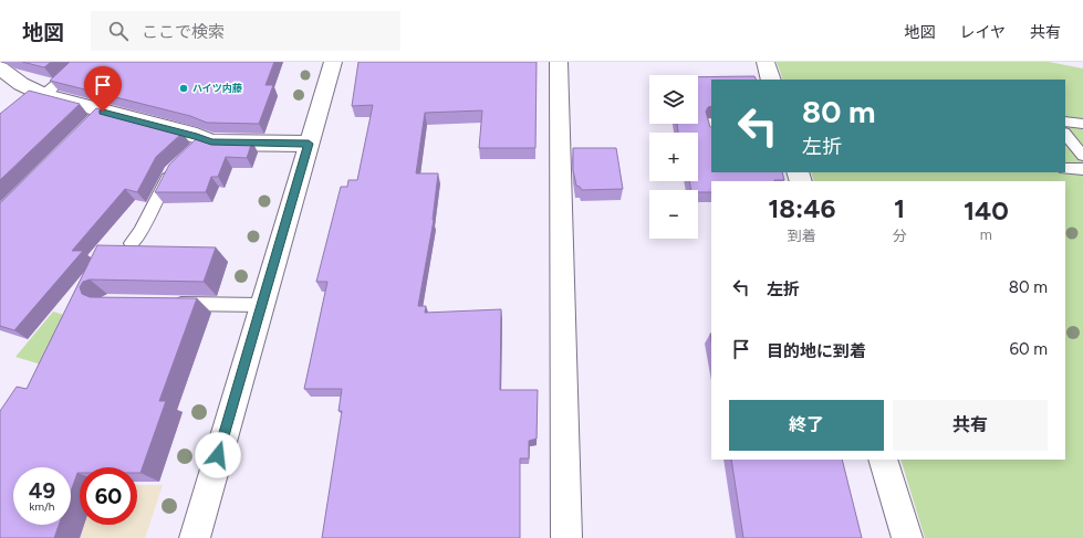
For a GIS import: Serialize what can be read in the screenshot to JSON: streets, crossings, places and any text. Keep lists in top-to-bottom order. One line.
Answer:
{"places":["ハイツ内藤"],"page":{"header":"地図","search":"ここで検索","nav":["地図","レイヤ","共有"],"map_buttons":["+","−"],"turn":["80 m","左折"],"eta":["18:46","到着","1","分","140","m"],"list":[{"name":"左折","value":"80 m"},{"name":"目的地に到着","value":"60 m"}],"buttons":["終了","共有"],"speed":"49 km/h","limit":"60"}}
